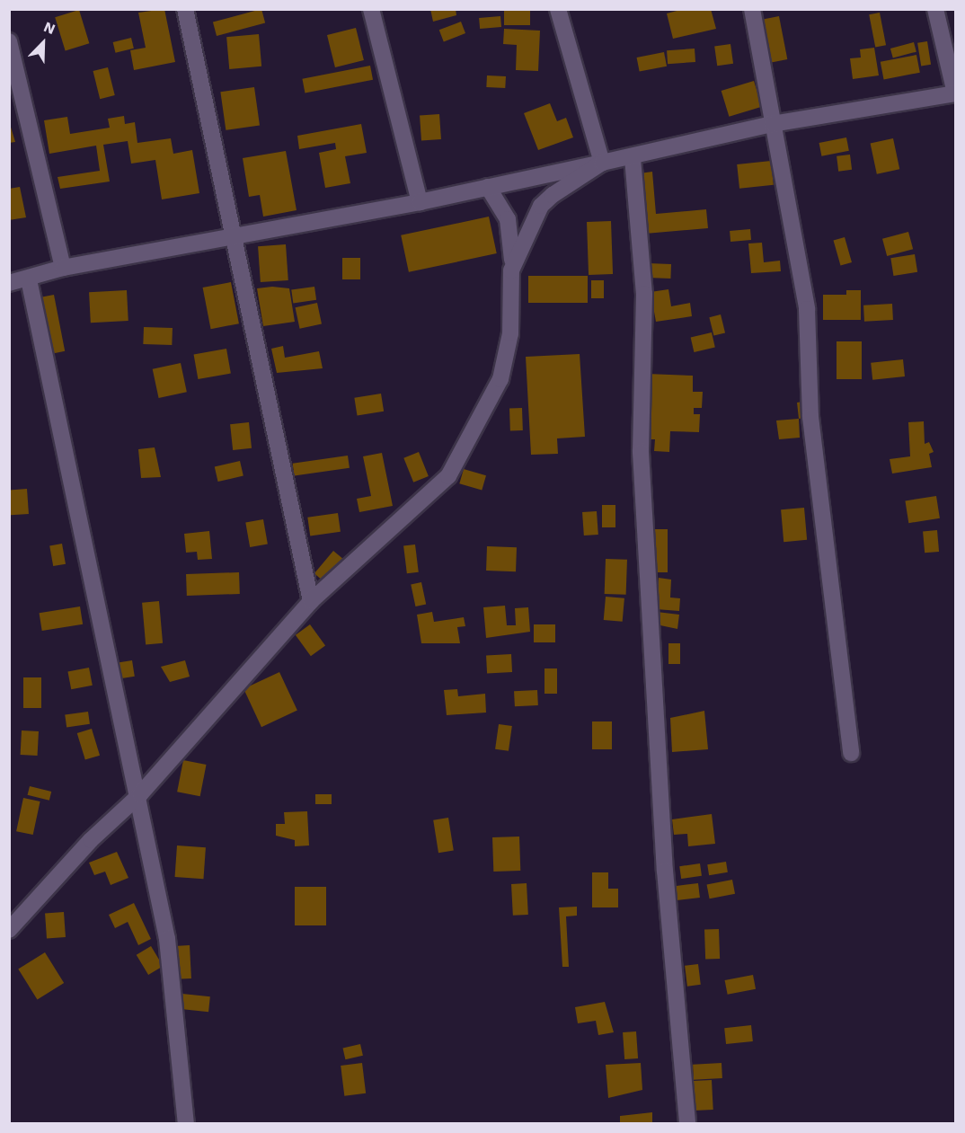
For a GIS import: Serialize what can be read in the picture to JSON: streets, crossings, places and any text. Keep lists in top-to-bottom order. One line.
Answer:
{"north":"top right"}
